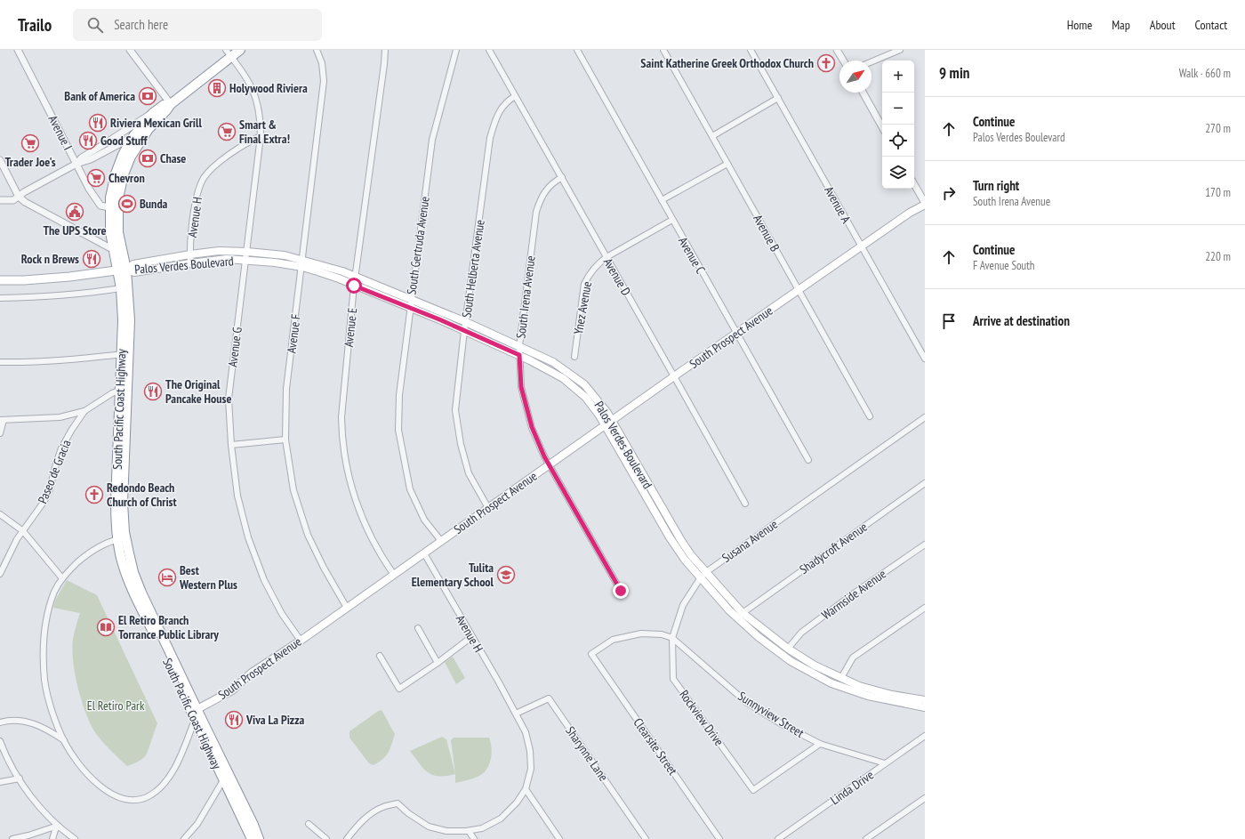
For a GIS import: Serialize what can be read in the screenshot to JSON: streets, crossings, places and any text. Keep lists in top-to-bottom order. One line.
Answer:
{"streets":{"highway":["South Pacific Coast Highway"],"main road":["Palos Verdes Boulevard","South Prospect Avenue"],"street":["Avenue I","Avenue A","Avenue H","Avenue B","South Gertruda Avenue","Avenue C","South Helberta Avenue","Avenue D","South Irena Avenue","Ynez Avenue","Avenue E","Avenue F","Avenue G","Paseo de Gracia","Susana Avenue","Shadycroft Avenue","Warmside Avenue","Sunnyview Street","Rockview Drive","Clearsite Street","Sharynne Lane","Linda Drive"]},"crossings":[["Avenue I","South Pacific Coast Highway"],["Avenue A","South Prospect Avenue"],["Avenue H","Palos Verdes Boulevard"],["Avenue H","South Prospect Avenue"],["Avenue H","Avenue G"],["Avenue H","Sharynne Lane"],["Avenue B","South Prospect Avenue"],["South Gertruda Avenue","Palos Verdes Boulevard"],["South Gertruda Avenue","South Prospect Avenue"],["Avenue C","Ynez Avenue"],["Avenue C","South Prospect Avenue"],["Palos Verdes Boulevard","South Helberta Avenue"],["Palos Verdes Boulevard","South Irena Avenue"],["Palos Verdes Boulevard","Avenue E"],["Palos Verdes Boulevard","Avenue F"],["Palos Verdes Boulevard","South Prospect Avenue"],["Palos Verdes Boulevard","Avenue G"],["Palos Verdes Boulevard","South Pacific Coast Highway"],["Palos Verdes Boulevard","Susana Avenue"],["Palos Verdes Boulevard","Shadycroft Avenue"],["Palos Verdes Boulevard","Warmside Avenue"],["South Helberta Avenue","Avenue D"],["South Helberta Avenue","South Prospect Avenue"],["Avenue D","South Irena Avenue"],["Avenue D","Ynez Avenue"],["Avenue D","South Prospect Avenue"],["South Irena Avenue","South Prospect Avenue"],["Avenue E","South Prospect Avenue"],["Avenue F","South Prospect Avenue"],["South Prospect Avenue","Avenue G"],["South Prospect Avenue","South Pacific Coast Highway"],["Avenue G","South Pacific Coast Highway"],["South Pacific Coast Highway","Paseo de Gracia"],["Susana Avenue","Sunnyview Street"],["Susana Avenue","Rockview Drive"],["Susana Avenue","Clearsite Street"],["Sunnyview Street","Rockview Drive"],["Sunnyview Street","Clearsite Street"],["Sunnyview Street","Linda Drive"],["Rockview Drive","Clearsite Street"]],"parks":["El Retiro Park"],"places":{"church":["Saint Katherine Greek Orthodox Church","Redondo Beach Church of Christ"],"building":["Holywood Riviera"],"bank":["Bank of America","Chase"],"restaurant":["Riviera Mexican Grill","Good Stuff","Rock n Brews","The Original Pancake House","Viva La Pizza"],"supermarket":["Smart & Final Extra!","Trader Joe's","Chevron"],"sports":["Bunda"],"public building":["The UPS Store"],"school or university":["Tulita Elementary School"],"hotel":["Best Western Plus"],"library":["El Retiro Branch Torrance Public Library"]},"north":"top right","page":{"header":"Trailo","search":"Search here","nav":["Home","Map","About","Contact"],"heading":["9 min","Walk · 660 m"],"map_buttons":["+","−"],"list":[["Continue","Palos Verdes Boulevard","270 m"],["Turn right","South Irena Avenue","170 m"],["Continue","F Avenue South","220 m"],"Arrive at destination"]}}
